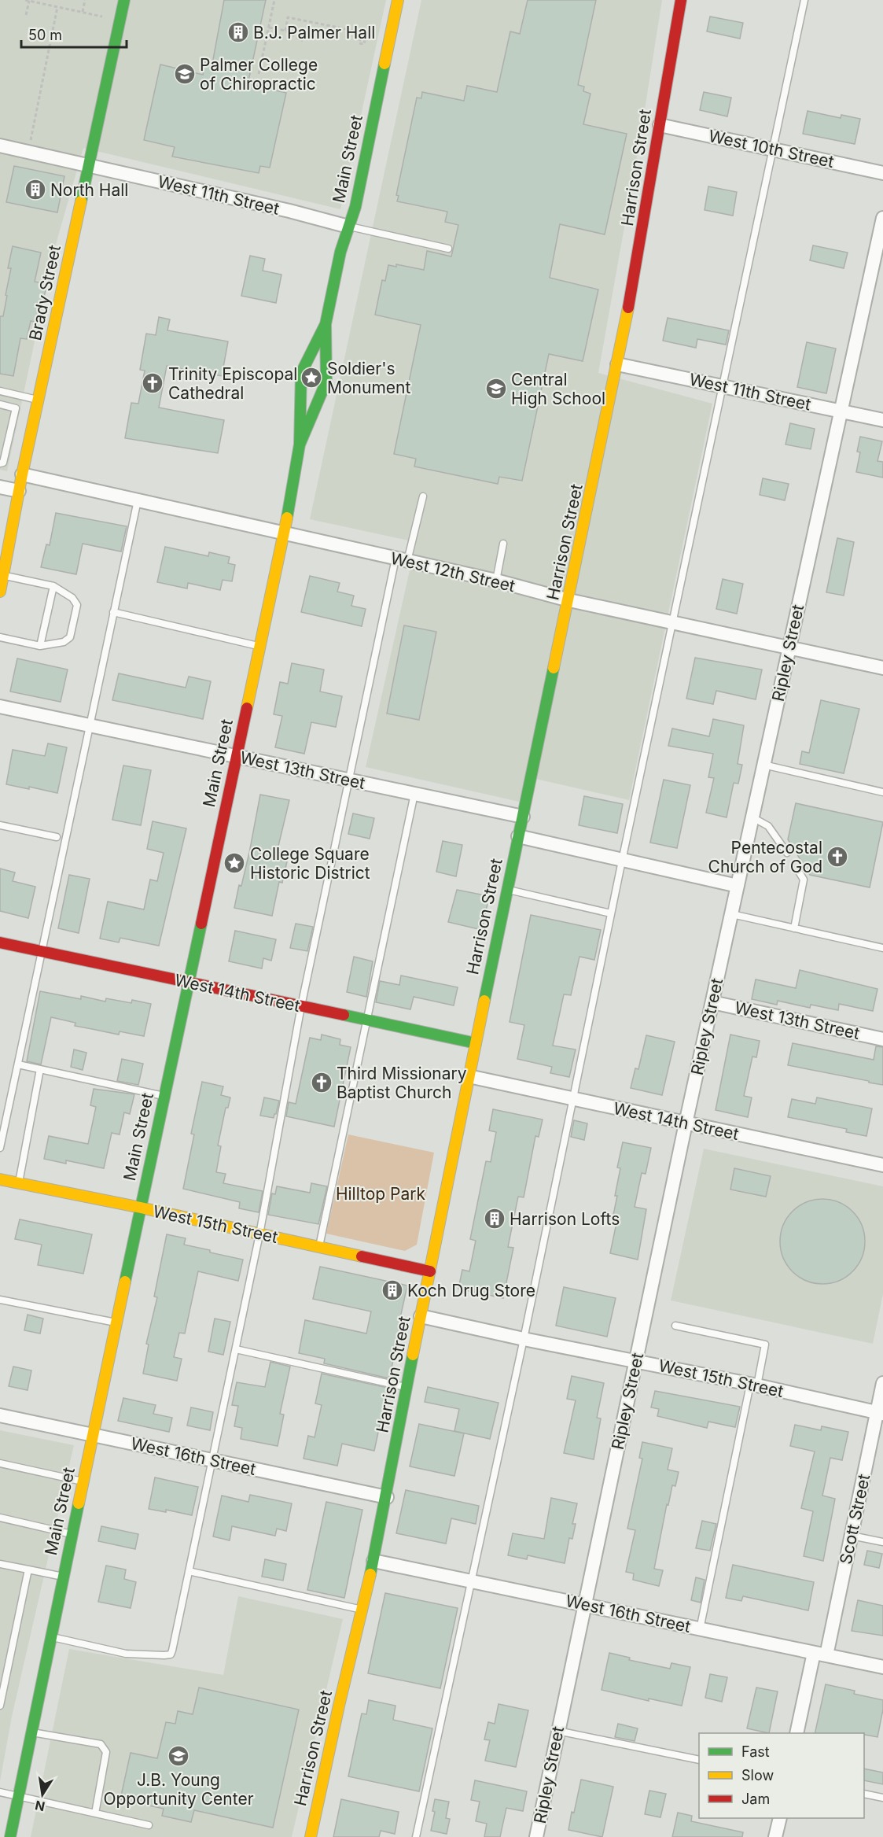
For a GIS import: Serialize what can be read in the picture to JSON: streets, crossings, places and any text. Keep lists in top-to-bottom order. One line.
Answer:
{"streets":{"main road":["Main Street","Harrison Street","Brady Street","West 14th Street","West 15th Street"],"street":["West 10th Street","West 11th Street","West 12th Street","Ripley Street","West 13th Street","West 16th Street","Scott Street"]},"crossings":[["West 10th Street","Harrison Street"],["Main Street","West 11th Street"],["Main Street","West 12th Street"],["Main Street","West 13th Street"],["Main Street","West 14th Street"],["Main Street","West 15th Street"],["Main Street","West 16th Street"],["Harrison Street","West 11th Street"],["Harrison Street","West 12th Street"],["Harrison Street","West 13th Street"],["Harrison Street","West 14th Street"],["Harrison Street","West 15th Street"],["Harrison Street","West 16th Street"],["West 11th Street","Brady Street"],["West 11th Street","Ripley Street"],["Brady Street","West 12th Street"],["West 12th Street","Ripley Street"],["Ripley Street","West 13th Street"],["Ripley Street","West 14th Street"],["Ripley Street","West 15th Street"],["Ripley Street","West 16th Street"],["West 15th Street","Scott Street"],["West 16th Street","Scott Street"]],"parks":["Hilltop Park"],"places":{"building":["B.J. Palmer Hall","North Hall","Harrison Lofts","Koch Drug Store"],"school or university":["Palmer College of Chiropractic","Central High School","J.B. Young Opportunity Center"],"place":["Soldier's Monument","College Square Historic District"],"church":["Trinity Episcopal Cathedral","Pentecostal Church of God","Third Missionary Baptist Church"]},"legend":["Fast","Slow","Jam"],"scale_bar":"50 m","north":"bottom"}
